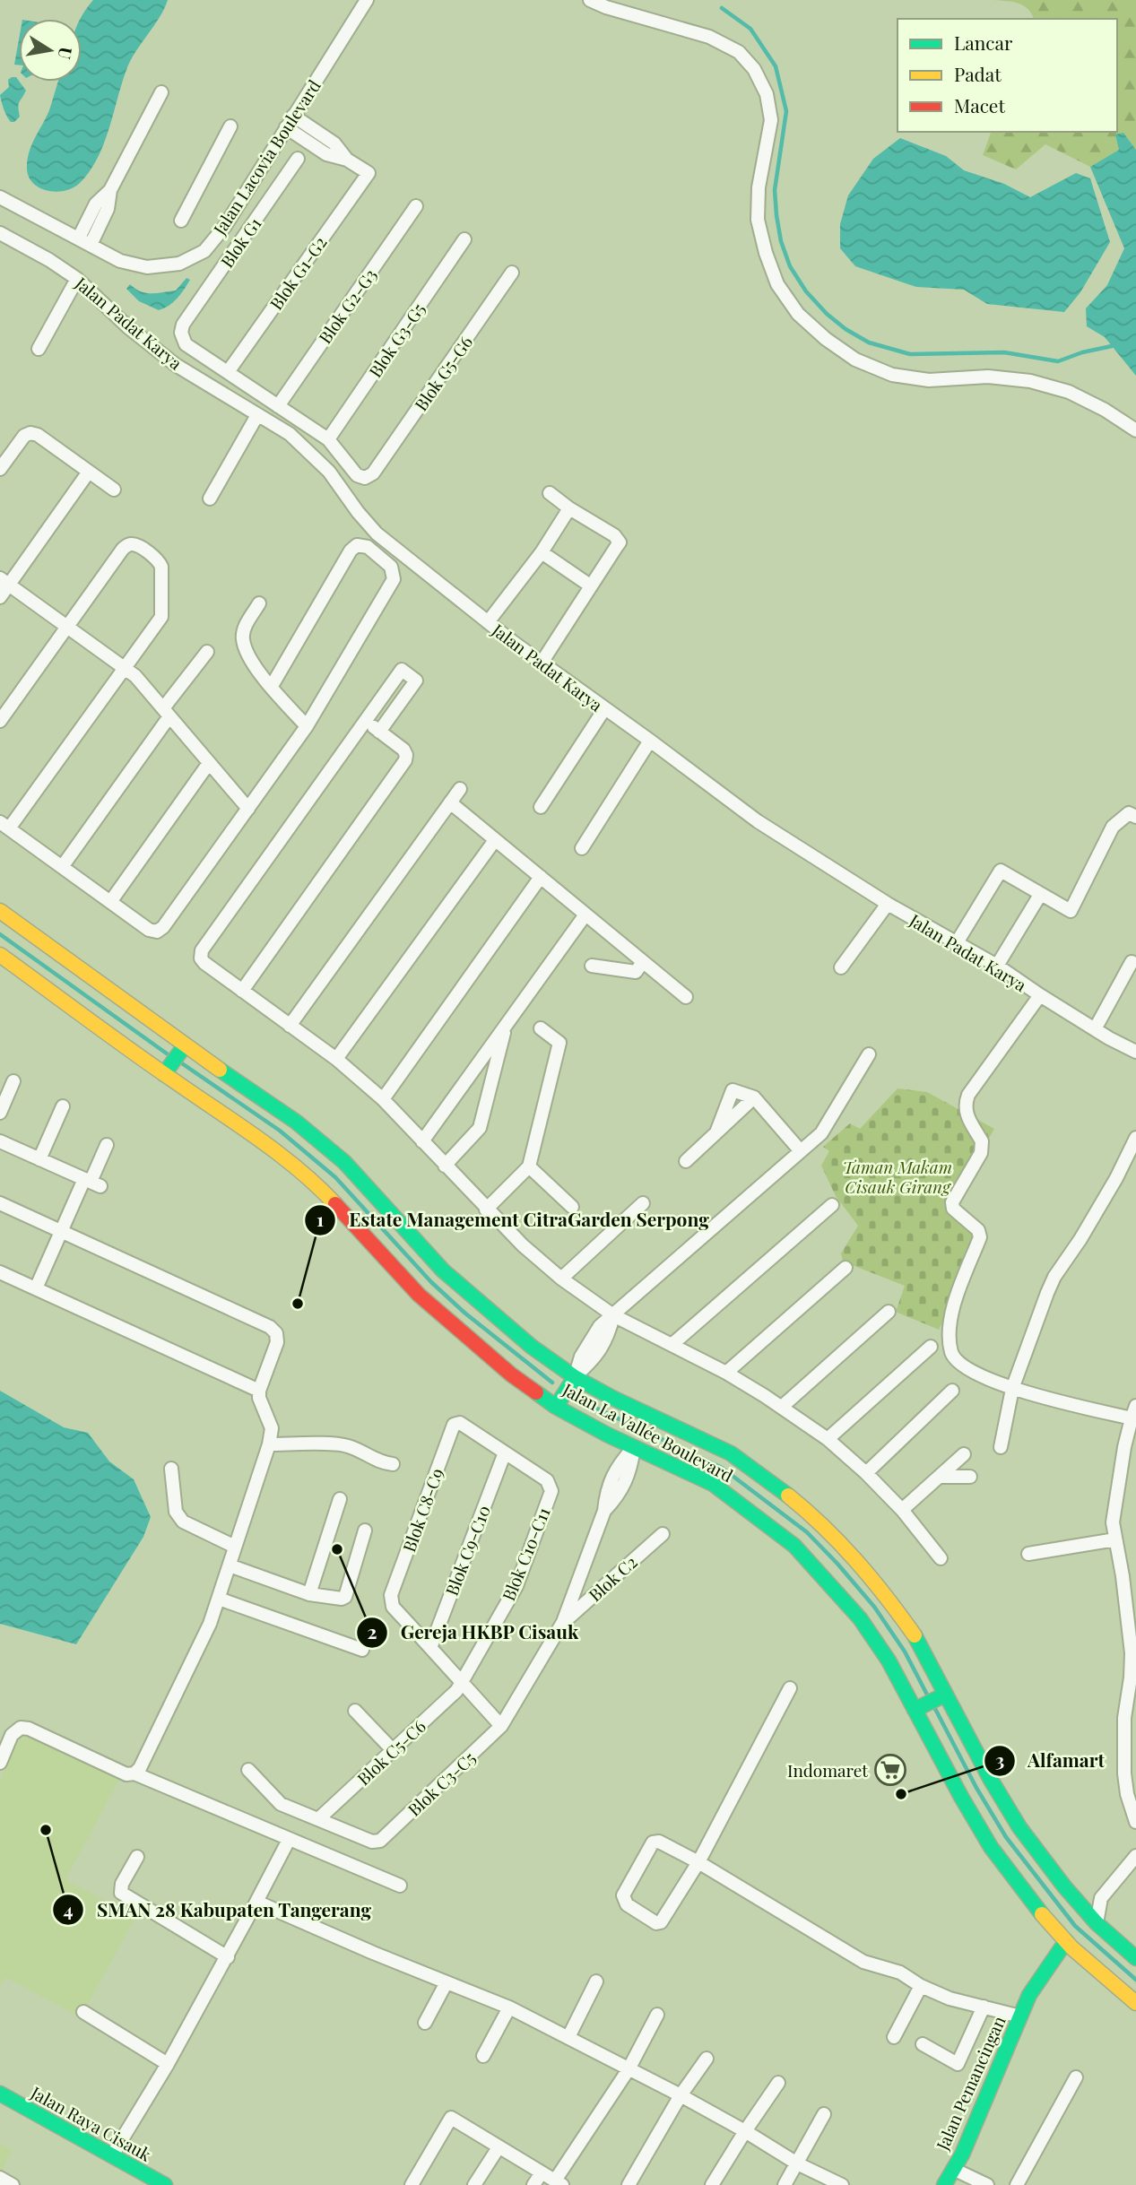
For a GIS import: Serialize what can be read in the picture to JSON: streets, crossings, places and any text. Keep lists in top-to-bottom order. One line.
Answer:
{"streets":{"street":["Jalan Lacovia Boulevard","Blok G1","Blok G1-G2","Blok G2-G3","Jalan Padat Karya","Blok G3-G5","Blok G5-G6","Jalan La Vallée Boulevard","Blok C8-C9","Blok C9-C10","Blok C10-C11","Blok C2","Blok C5-C6","Blok C3-C5","Jalan Pemancingan","Jalan Raya Cisauk"]},"crossings":[["Blok G1","Blok G1-G2"],["Blok G3-G5","Blok G5-G6"],["Jalan La Vallée Boulevard","Jalan Pemancingan"],["Blok C8-C9","Blok C9-C10"],["Blok C8-C9","Blok C10-C11"],["Blok C9-C10","Blok C10-C11"],["Blok C10-C11","Blok C5-C6"],["Blok C2","Blok C3-C5"],["Blok C5-C6","Blok C3-C5"]],"parks":["Taman Makam Cisauk Girang"],"places":{"other":["Estate Management CitraGarden Serpong","Gereja HKBP Cisauk","Alfamart","SMAN 28 Kabupaten Tangerang"],"supermarket":["Indomaret"]},"legend":["Lancar","Padat","Macet"],"north":"right"}
